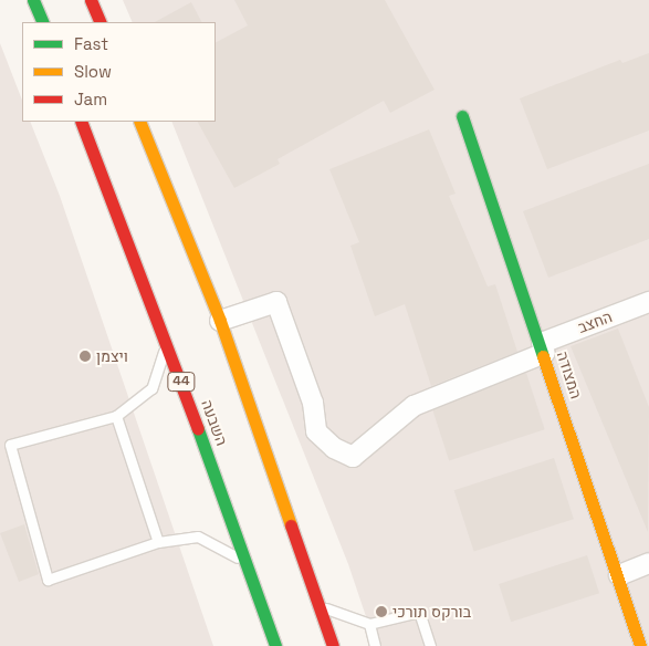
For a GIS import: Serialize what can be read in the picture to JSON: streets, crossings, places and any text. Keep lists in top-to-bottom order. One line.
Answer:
{"streets":{"main road":["המצודה","44","השבעה"],"street":["החצב"]},"crossings":[["החצב","המצודה"]],"places":["ויצמן","בורקס תורכי"],"legend":["Fast","Slow","Jam"]}
